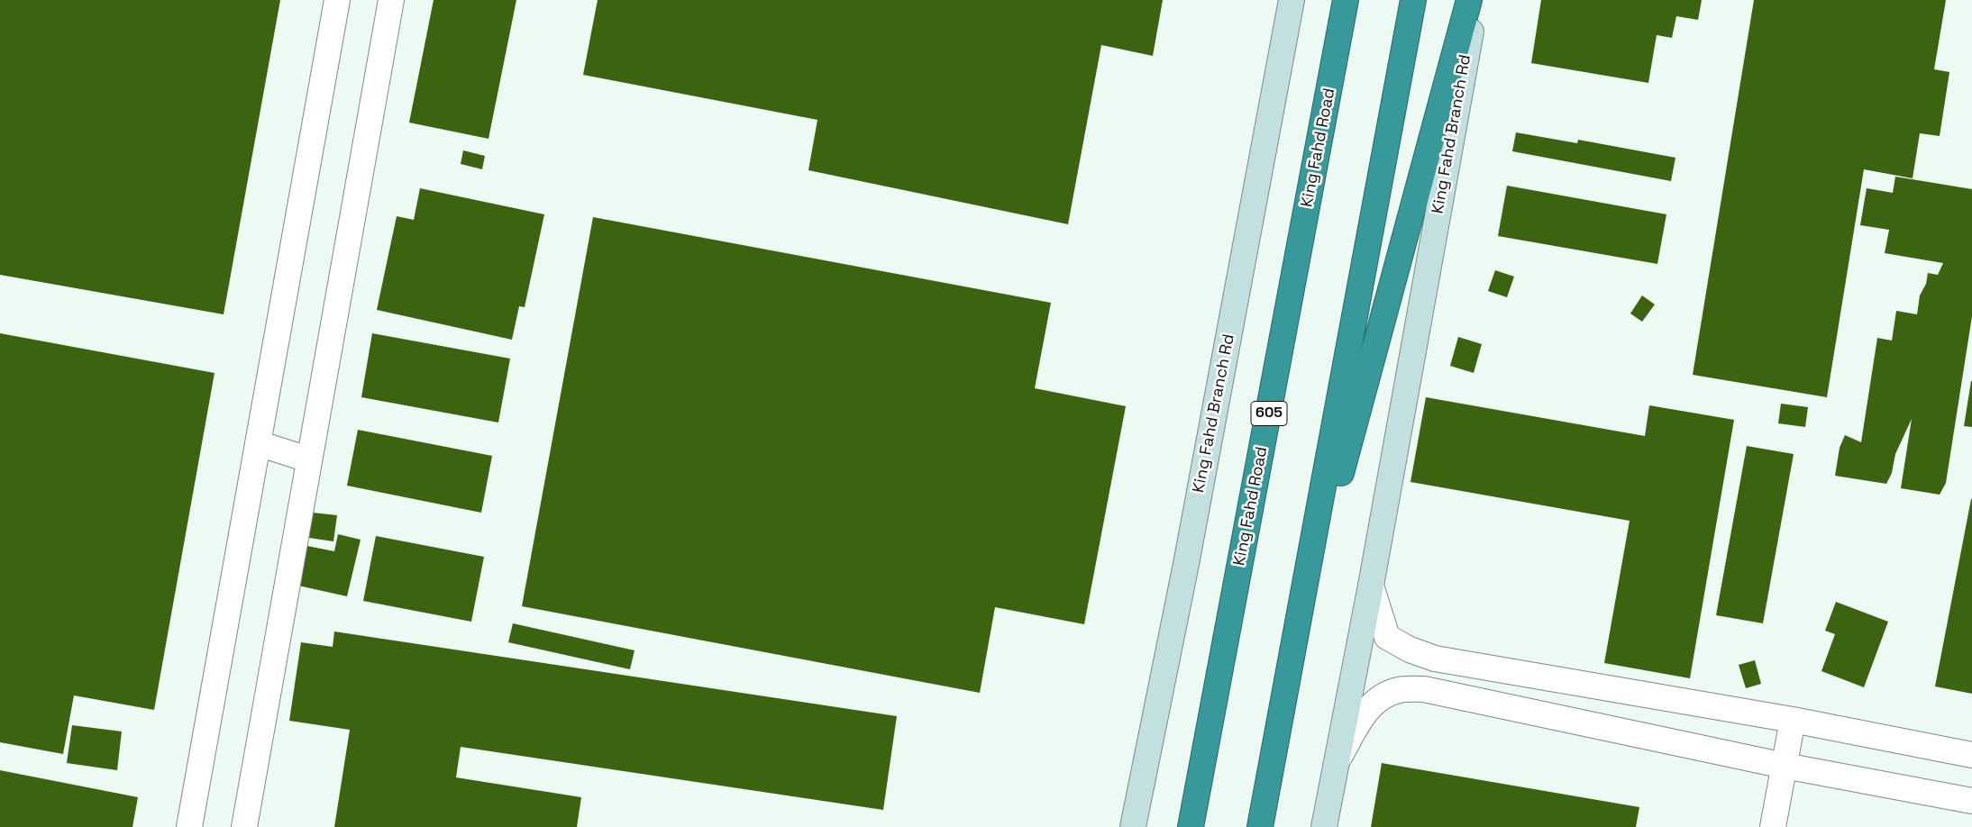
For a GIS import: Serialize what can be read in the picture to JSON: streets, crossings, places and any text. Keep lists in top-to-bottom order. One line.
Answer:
{"streets":{"highway":["King Fahd Road","605"],"main road":["King Fahd Branch Rd"]}}
